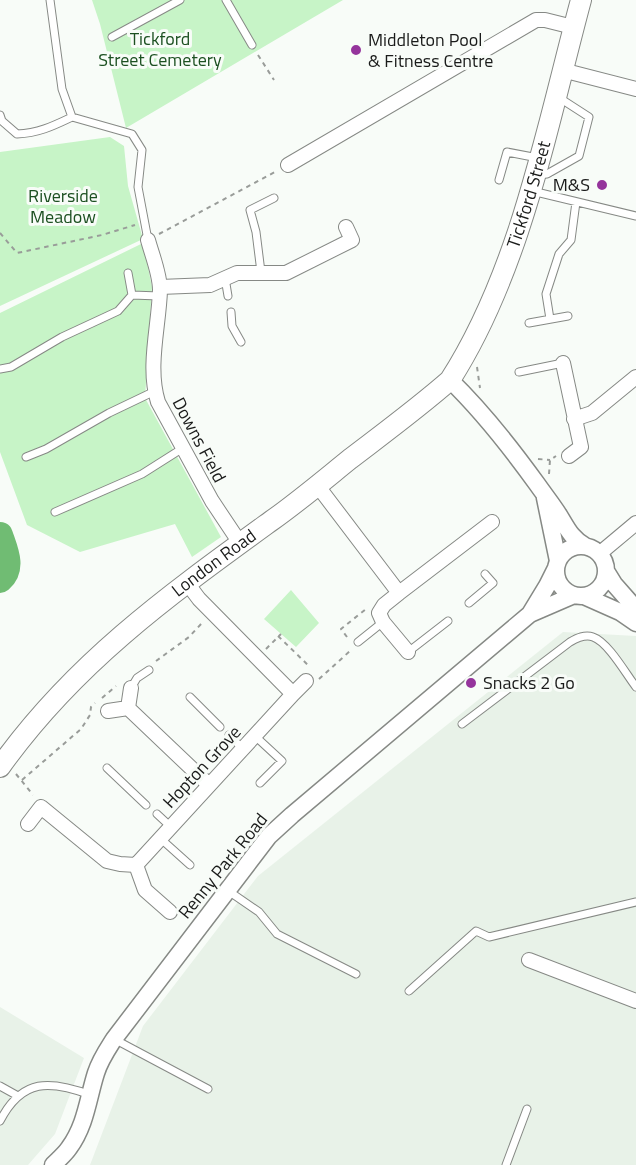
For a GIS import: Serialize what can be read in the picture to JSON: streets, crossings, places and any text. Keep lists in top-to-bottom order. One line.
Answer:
{"streets":{"main road":["Tickford Street","London Road"],"street":["Downs Field","Hopton Grove","Renny Park Road"]},"crossings":[["Tickford Street","London Road"],["Downs Field","London Road"]],"parks":["Tickford Street Cemetery","Riverside Meadow"],"places":["Middleton Pool & Fitness Centre","M&S","Snacks 2 Go"]}
